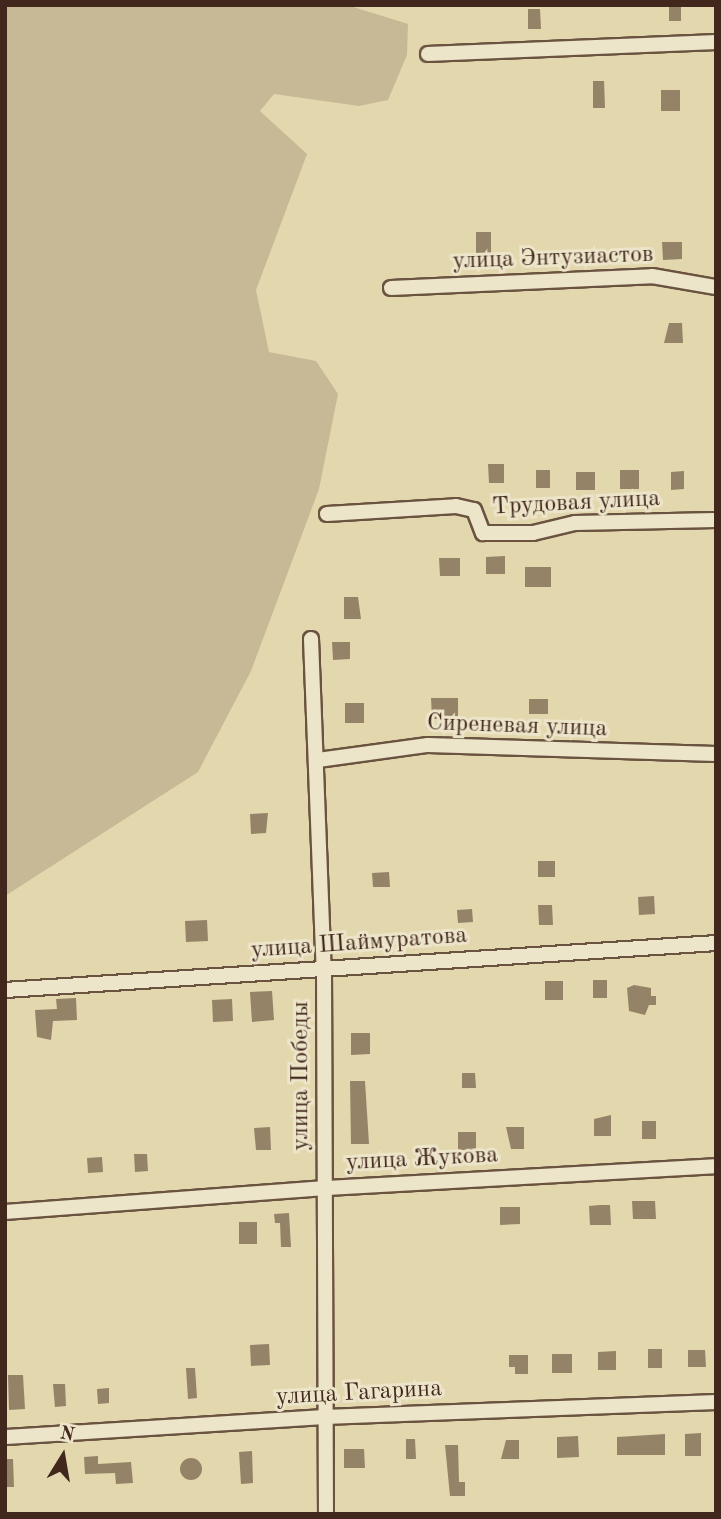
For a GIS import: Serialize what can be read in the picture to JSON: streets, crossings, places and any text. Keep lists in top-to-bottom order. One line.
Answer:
{"streets":{"street":["улица Энтузиастов","Трудовая улица","Сиреневая улица","улица Шаймуратова","улица Победы","улица Жукова","улица Гагарина"]},"crossings":[["Сиреневая улица","улица Победы"],["улица Шаймуратова","улица Победы"],["улица Победы","улица Жукова"],["улица Победы","улица Гагарина"]],"north":"top"}
